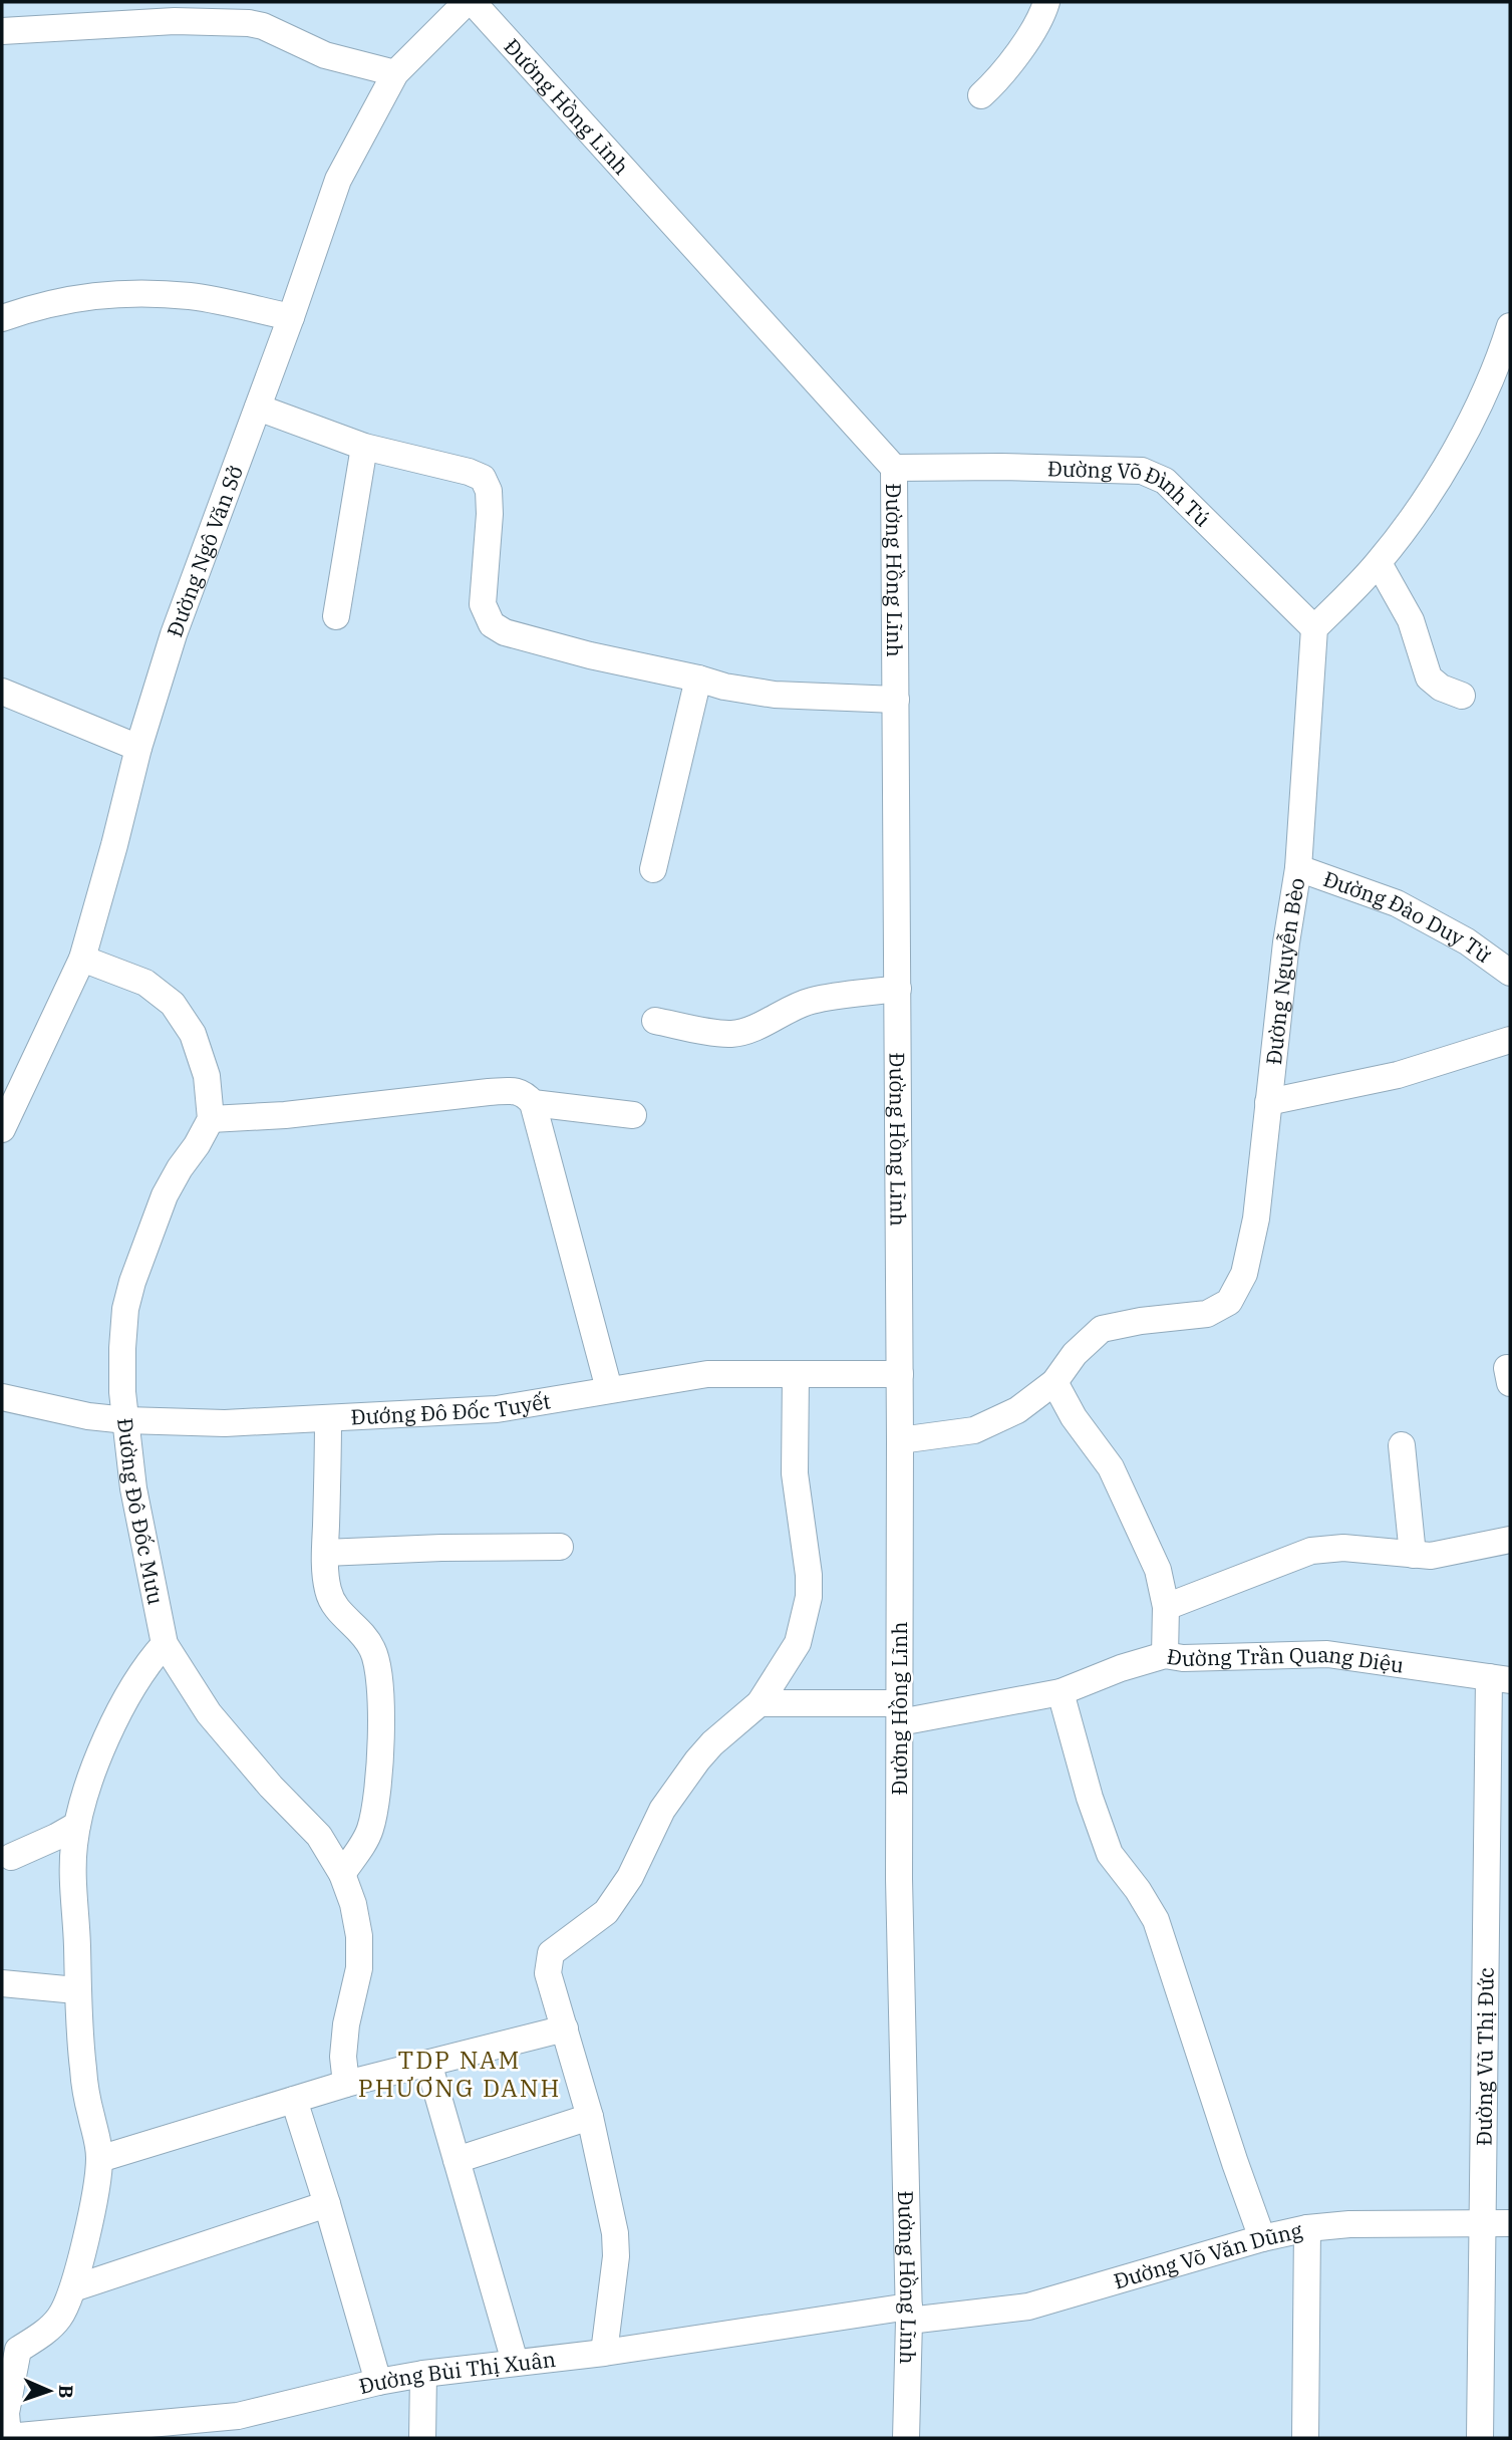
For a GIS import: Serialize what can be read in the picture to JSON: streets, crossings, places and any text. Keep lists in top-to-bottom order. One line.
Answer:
{"streets":{"street":["Đường Hồng Lĩnh","Đường Võ Đình Tú","Đường Ngô Văn Sở","Đường Đào Duy Từ","Đường Nguyễn Bèo","Đướng Đô Đốc Tuyết","Đường Đô Đốc Mưu","Đường Trần Quang Diệu","Đường Vũ Thị Đức","Đường Võ Văn Dũng","Đường Bùi Thị Xuân"]},"crossings":[["Đường Hồng Lĩnh","Đường Võ Đình Tú"],["Đường Hồng Lĩnh","Đường Nguyễn Bèo"],["Đường Hồng Lĩnh","Đướng Đô Đốc Tuyết"],["Đường Hồng Lĩnh","Đường Trần Quang Diệu"],["Đường Hồng Lĩnh","Đường Võ Văn Dũng"],["Đường Hồng Lĩnh","Đường Bùi Thị Xuân"],["Đường Võ Đình Tú","Đường Nguyễn Bèo"],["Đường Đào Duy Từ","Đường Nguyễn Bèo"],["Đướng Đô Đốc Tuyết","Đường Đô Đốc Mưu"],["Đường Trần Quang Diệu","Đường Vũ Thị Đức"],["Đường Vũ Thị Đức","Đường Võ Văn Dũng"],["Đường Võ Văn Dũng","Đường Bùi Thị Xuân"]],"districts":["TDP NAM PHƯƠNG DANH"],"north":"right"}
